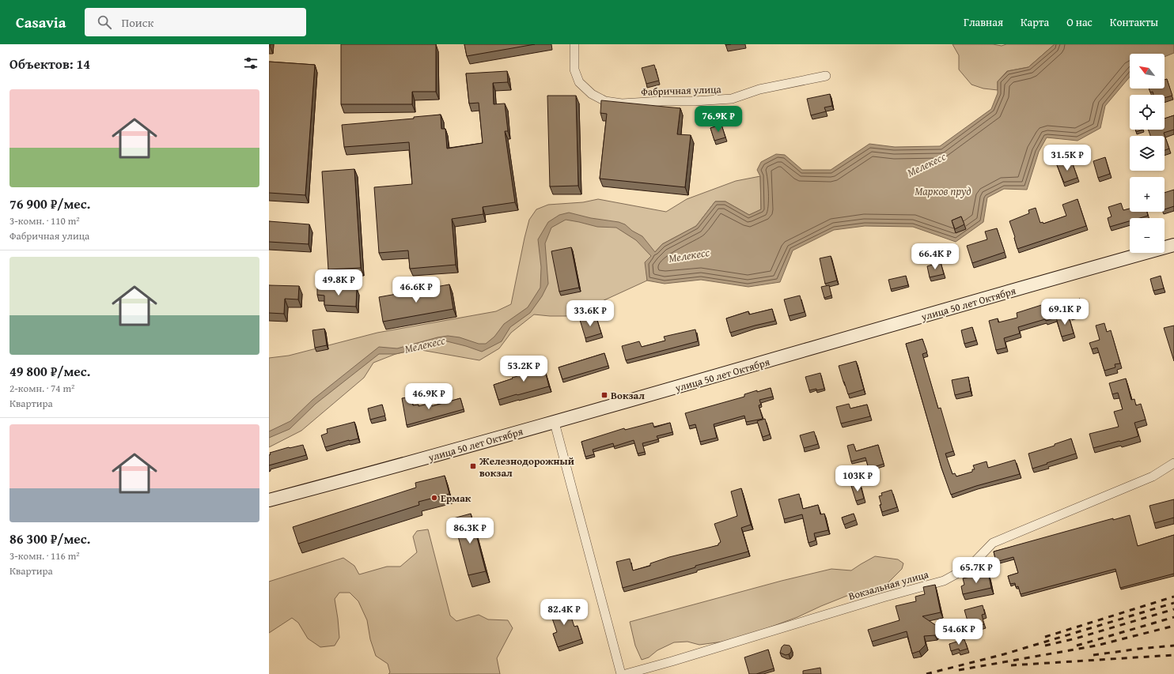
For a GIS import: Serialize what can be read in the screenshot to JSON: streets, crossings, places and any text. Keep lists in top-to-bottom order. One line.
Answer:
{"streets":{"main road":["улица 50 лет Октября"],"street":["Фабричная улица","Вокзальная улица"]},"water":["Мелекесс","Марков пруд"],"places":{"transit":["Вокзал","Железнодорожный вокзал"],"other":["Ермак"]},"north":"top left","page":{"header":"Casavia","search":"Поиск","nav":["Главная","Карта","О нас","Контакты"],"heading":"Объектов: 14","map_buttons":["+","−"],"list":[{"name":"76 900 ₽/мес.","note":"3-комн. · 110 m² · Фабричная улица"},{"name":"49 800 ₽/мес.","note":"2-комн. · 74 m² · Квартира"},{"name":"86 300 ₽/мес.","note":"3-комн. · 116 m² · Квартира"}],"price":["76.9K ₽","31.5K ₽","66.4K ₽","49.8K ₽","46.6K ₽","69.1K ₽","33.6K ₽","53.2K ₽","46.9K ₽","103K ₽","86.3K ₽","65.7K ₽","82.4K ₽","54.6K ₽"]}}
